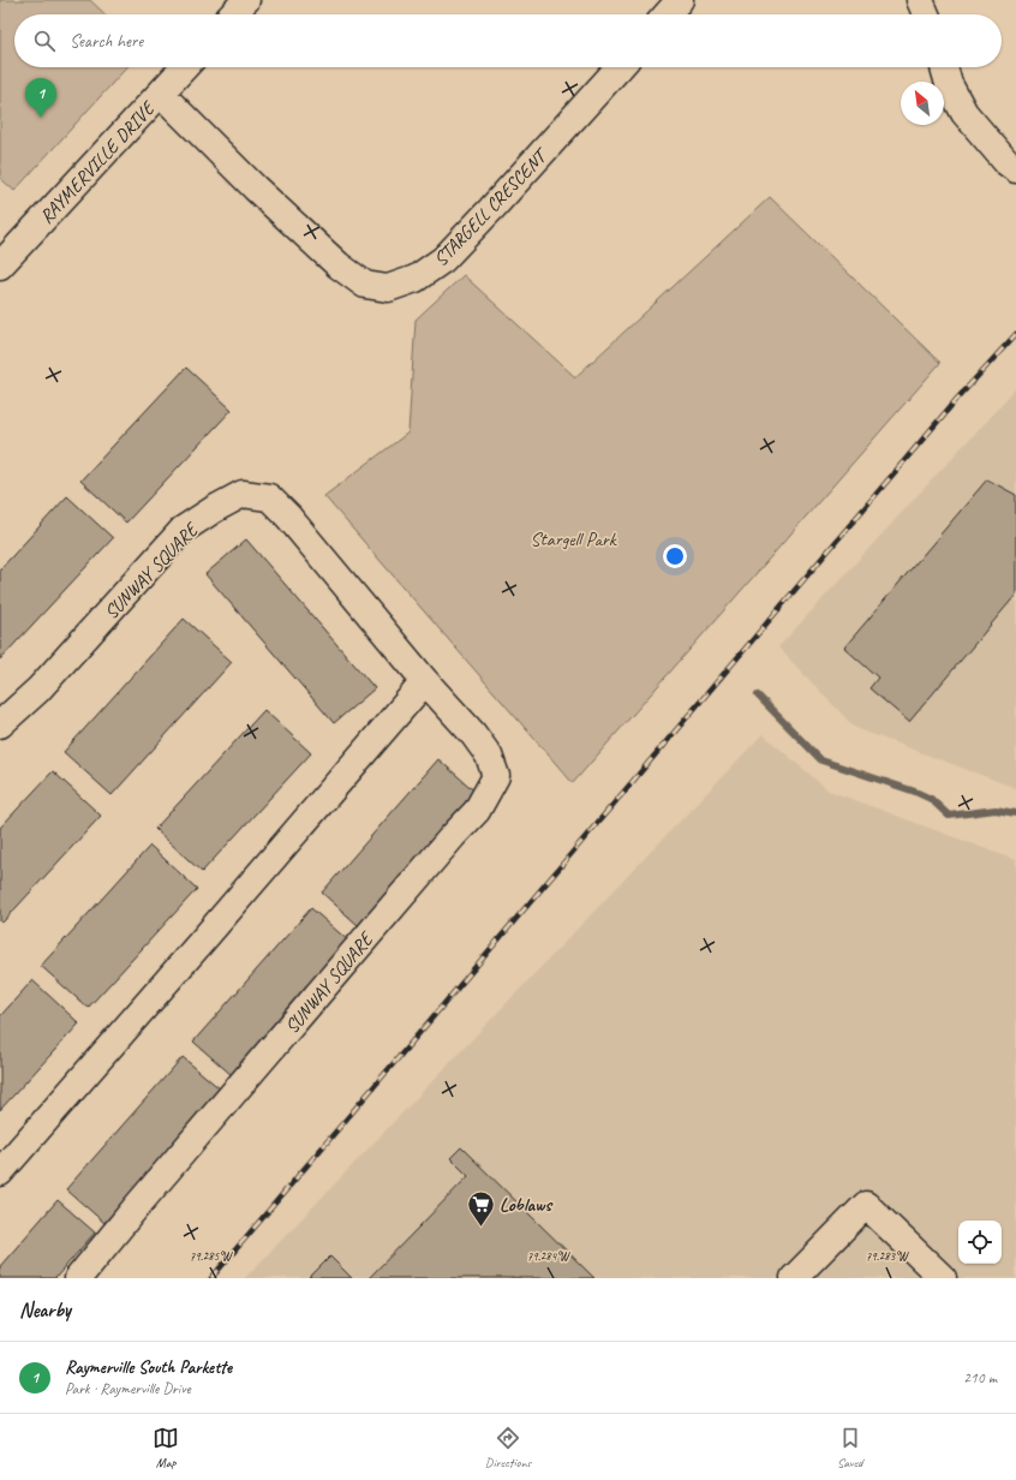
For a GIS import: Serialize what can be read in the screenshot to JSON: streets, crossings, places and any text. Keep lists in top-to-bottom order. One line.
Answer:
{"streets":{"street":["RAYMERVILLE DRIVE","STARGELL CRESCENT","SUNWAY SQUARE"]},"crossings":[["RAYMERVILLE DRIVE","STARGELL CRESCENT"]],"parks":["Stargell Park"],"places":{"supermarket":["Loblaws"]},"north":"top left","page":{"search":"Search here","pins":"1","heading":"Nearby","list":[{"mark":"1","name":"Raymerville South Parkette","note":"Park · Raymerville Drive","value":"210 m"}],"nav":["Map","Directions","Saved"]},"coordinates":["79.285°W","79.284°W","79.283°W"]}
